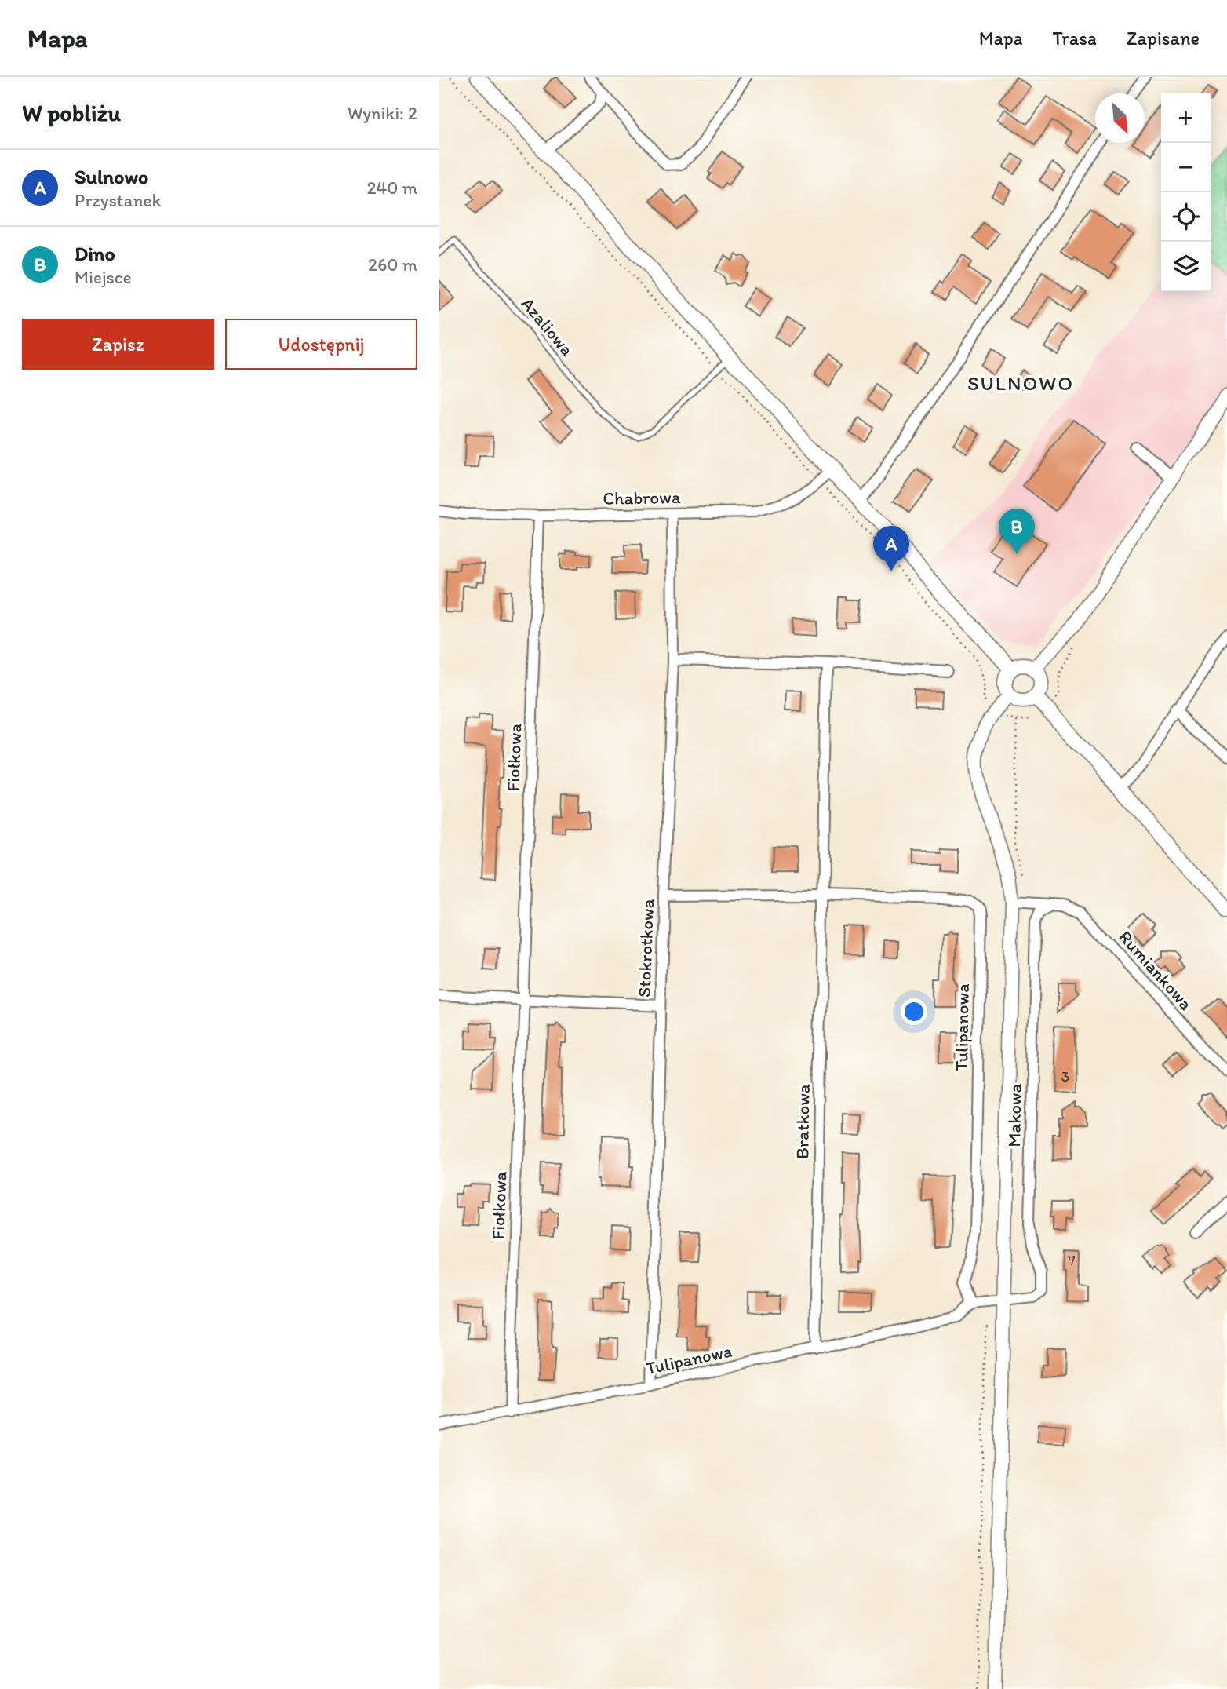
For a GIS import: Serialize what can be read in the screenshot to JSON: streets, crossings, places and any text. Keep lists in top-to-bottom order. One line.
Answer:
{"streets":{"street":["Chabrowa","Fiołkowa","Stokrotkowa","Rumiankowa","Tulipanowa","Makowa","Bratkowa"],"lane":["Azaliowa"]},"crossings":[["Chabrowa","Fiołkowa"],["Chabrowa","Stokrotkowa"],["Fiołkowa","Tulipanowa"],["Stokrotkowa","Tulipanowa"],["Rumiankowa","Makowa"],["Tulipanowa","Bratkowa"]],"districts":["SULNOWO"],"house_numbers":["3","7"],"north":"bottom right","page":{"header":"Mapa","nav":["Mapa","Trasa","Zapisane"],"heading":["W pobliżu","Wyniki: 2"],"map_buttons":["+","−"],"list":[{"mark":"A","name":"Sulnowo","note":"Przystanek","value":"240 m"},{"mark":"B","name":"Dino","note":"Miejsce","value":"260 m"}],"buttons":["Zapisz","Udostępnij"],"pins":["B","A"]}}
